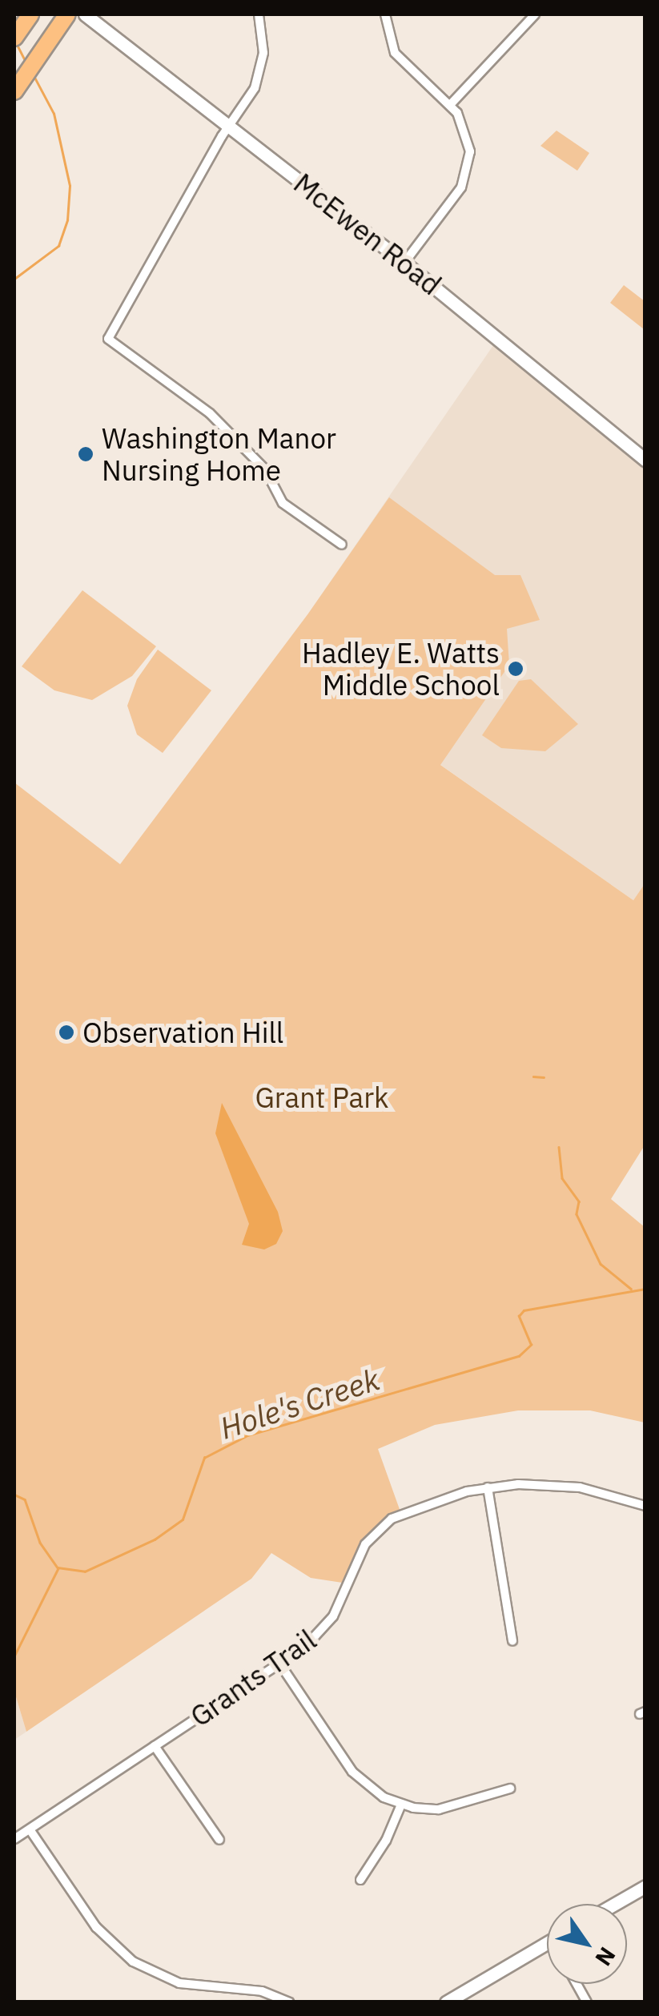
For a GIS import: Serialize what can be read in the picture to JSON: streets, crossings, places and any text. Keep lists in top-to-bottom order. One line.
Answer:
{"streets":{"street":["McEwen Road","Grants Trail"]},"water":["Hole's Creek"],"parks":["Grant Park"],"places":["Washington Manor Nursing Home","Hadley E. Watts Middle School","Observation Hill"],"north":"bottom right"}
